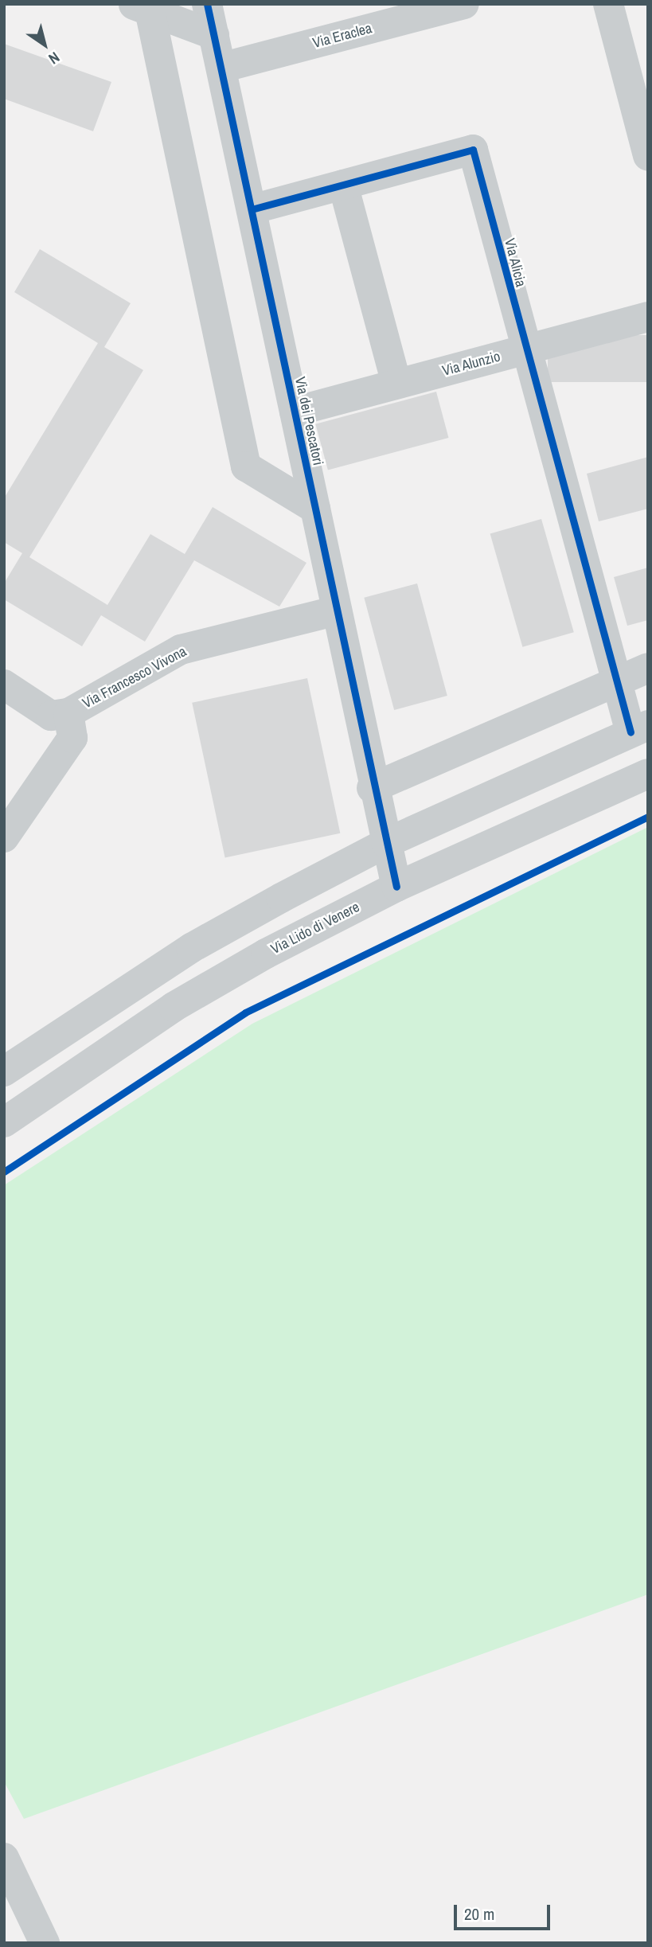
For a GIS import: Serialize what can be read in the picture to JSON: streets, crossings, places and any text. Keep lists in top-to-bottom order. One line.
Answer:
{"streets":{"street":["Via Eraclea","Via Alicia","Via Alunzio","Via dei Pescatori","Via Francesco Vivona","Via Lido di Venere"]},"crossings":[["Via Eraclea","Via dei Pescatori"],["Via Alicia","Via Alunzio"],["Via Alicia","Via dei Pescatori"],["Via Alunzio","Via dei Pescatori"],["Via dei Pescatori","Via Francesco Vivona"],["Via dei Pescatori","Via Lido di Venere"]],"scale_bar":"20 m","north":"bottom right"}
